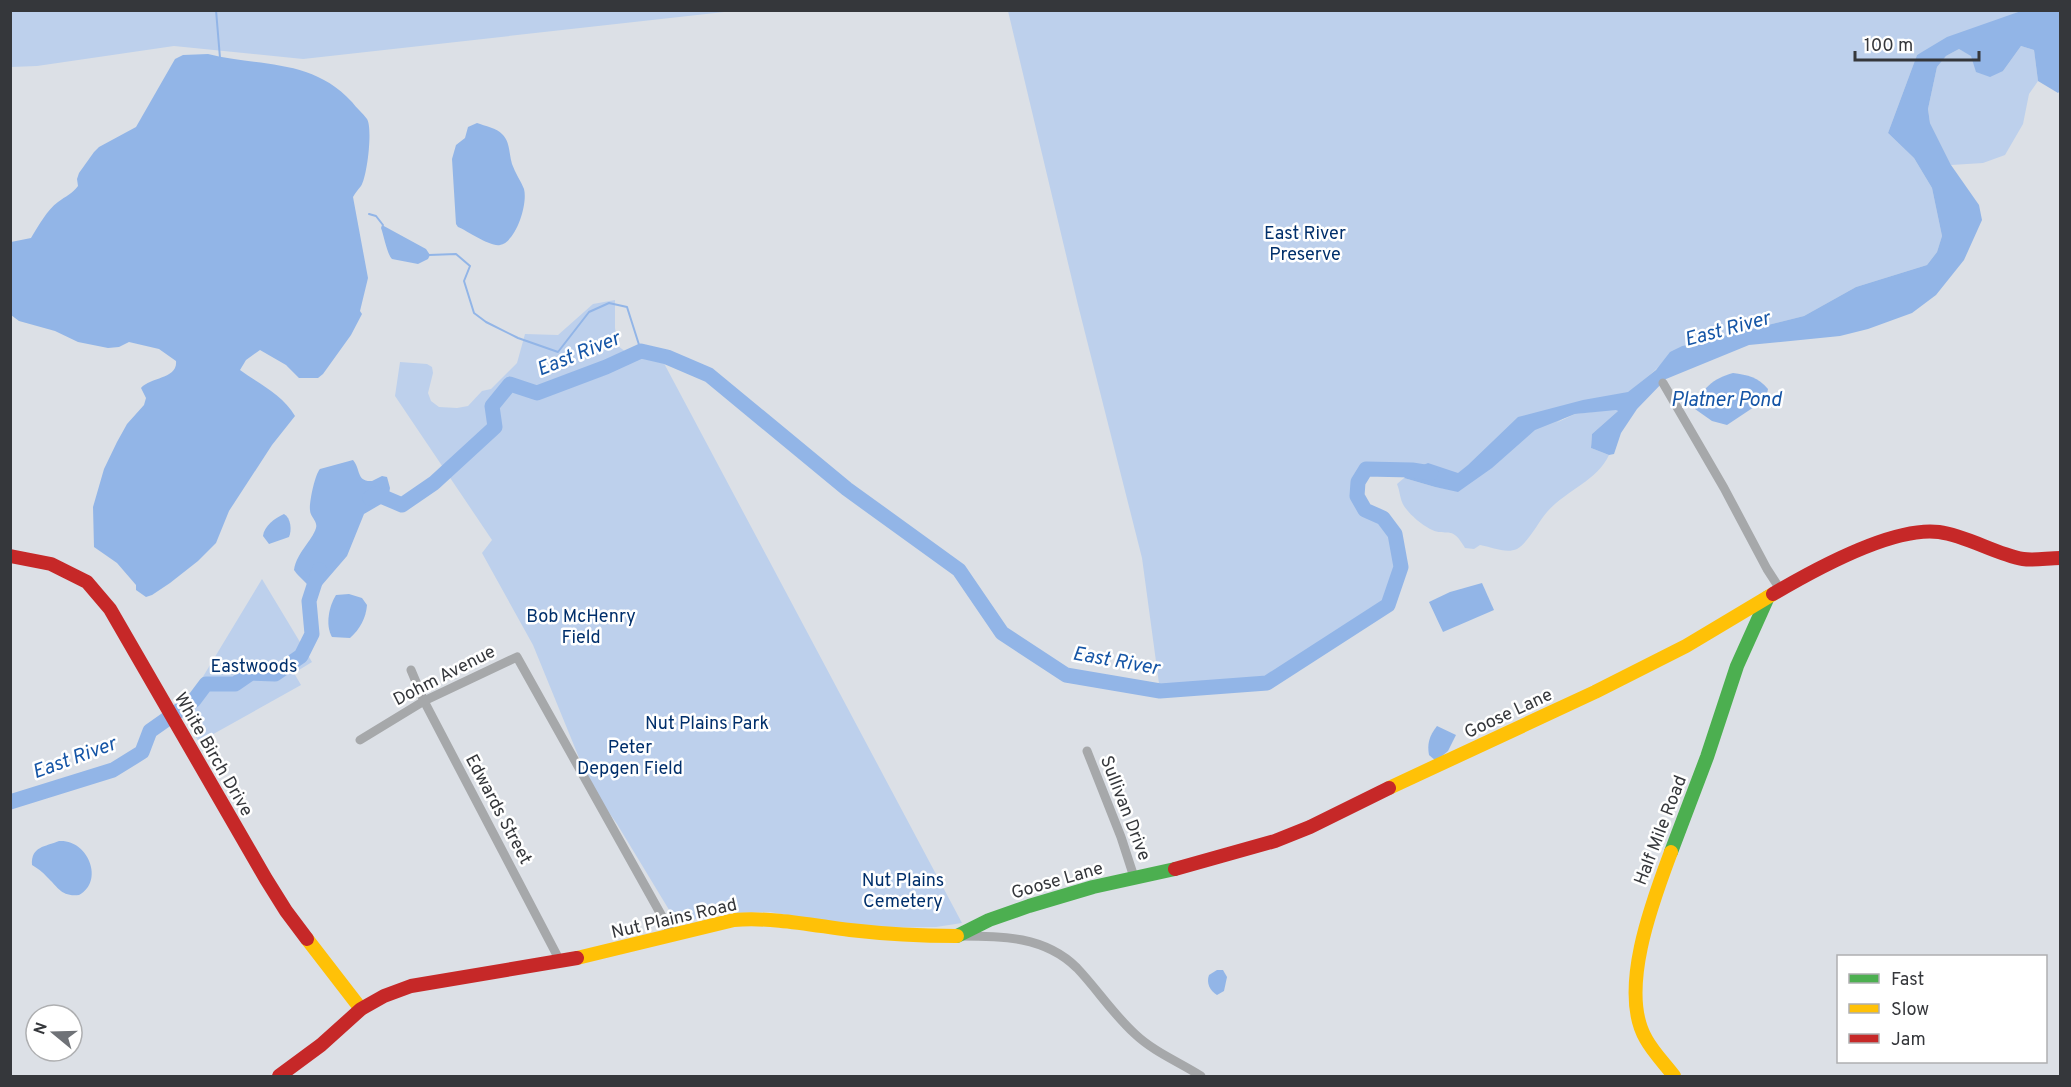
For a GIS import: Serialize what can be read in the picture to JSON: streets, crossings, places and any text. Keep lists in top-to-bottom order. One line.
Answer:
{"streets":{"street":["Dohm Avenue","Goose Lane","White Birch Drive","Sullivan Drive","Edwards Street","Half Mile Road","Nut Plains Road"]},"crossings":[["Dohm Avenue","Edwards Street"],["Dohm Avenue","Nut Plains Road"],["Goose Lane","Sullivan Drive"],["Goose Lane","Half Mile Road"],["Goose Lane","Nut Plains Road"],["White Birch Drive","Nut Plains Road"],["Edwards Street","Nut Plains Road"]],"water":["East River","Platner Pond"],"parks":["East River Preserve","Bob McHenry Field","Eastwoods","Nut Plains Park","Peter Depgen Field","Nut Plains Cemetery"],"legend":["Fast","Slow","Jam"],"scale_bar":"100 m","north":"left"}
